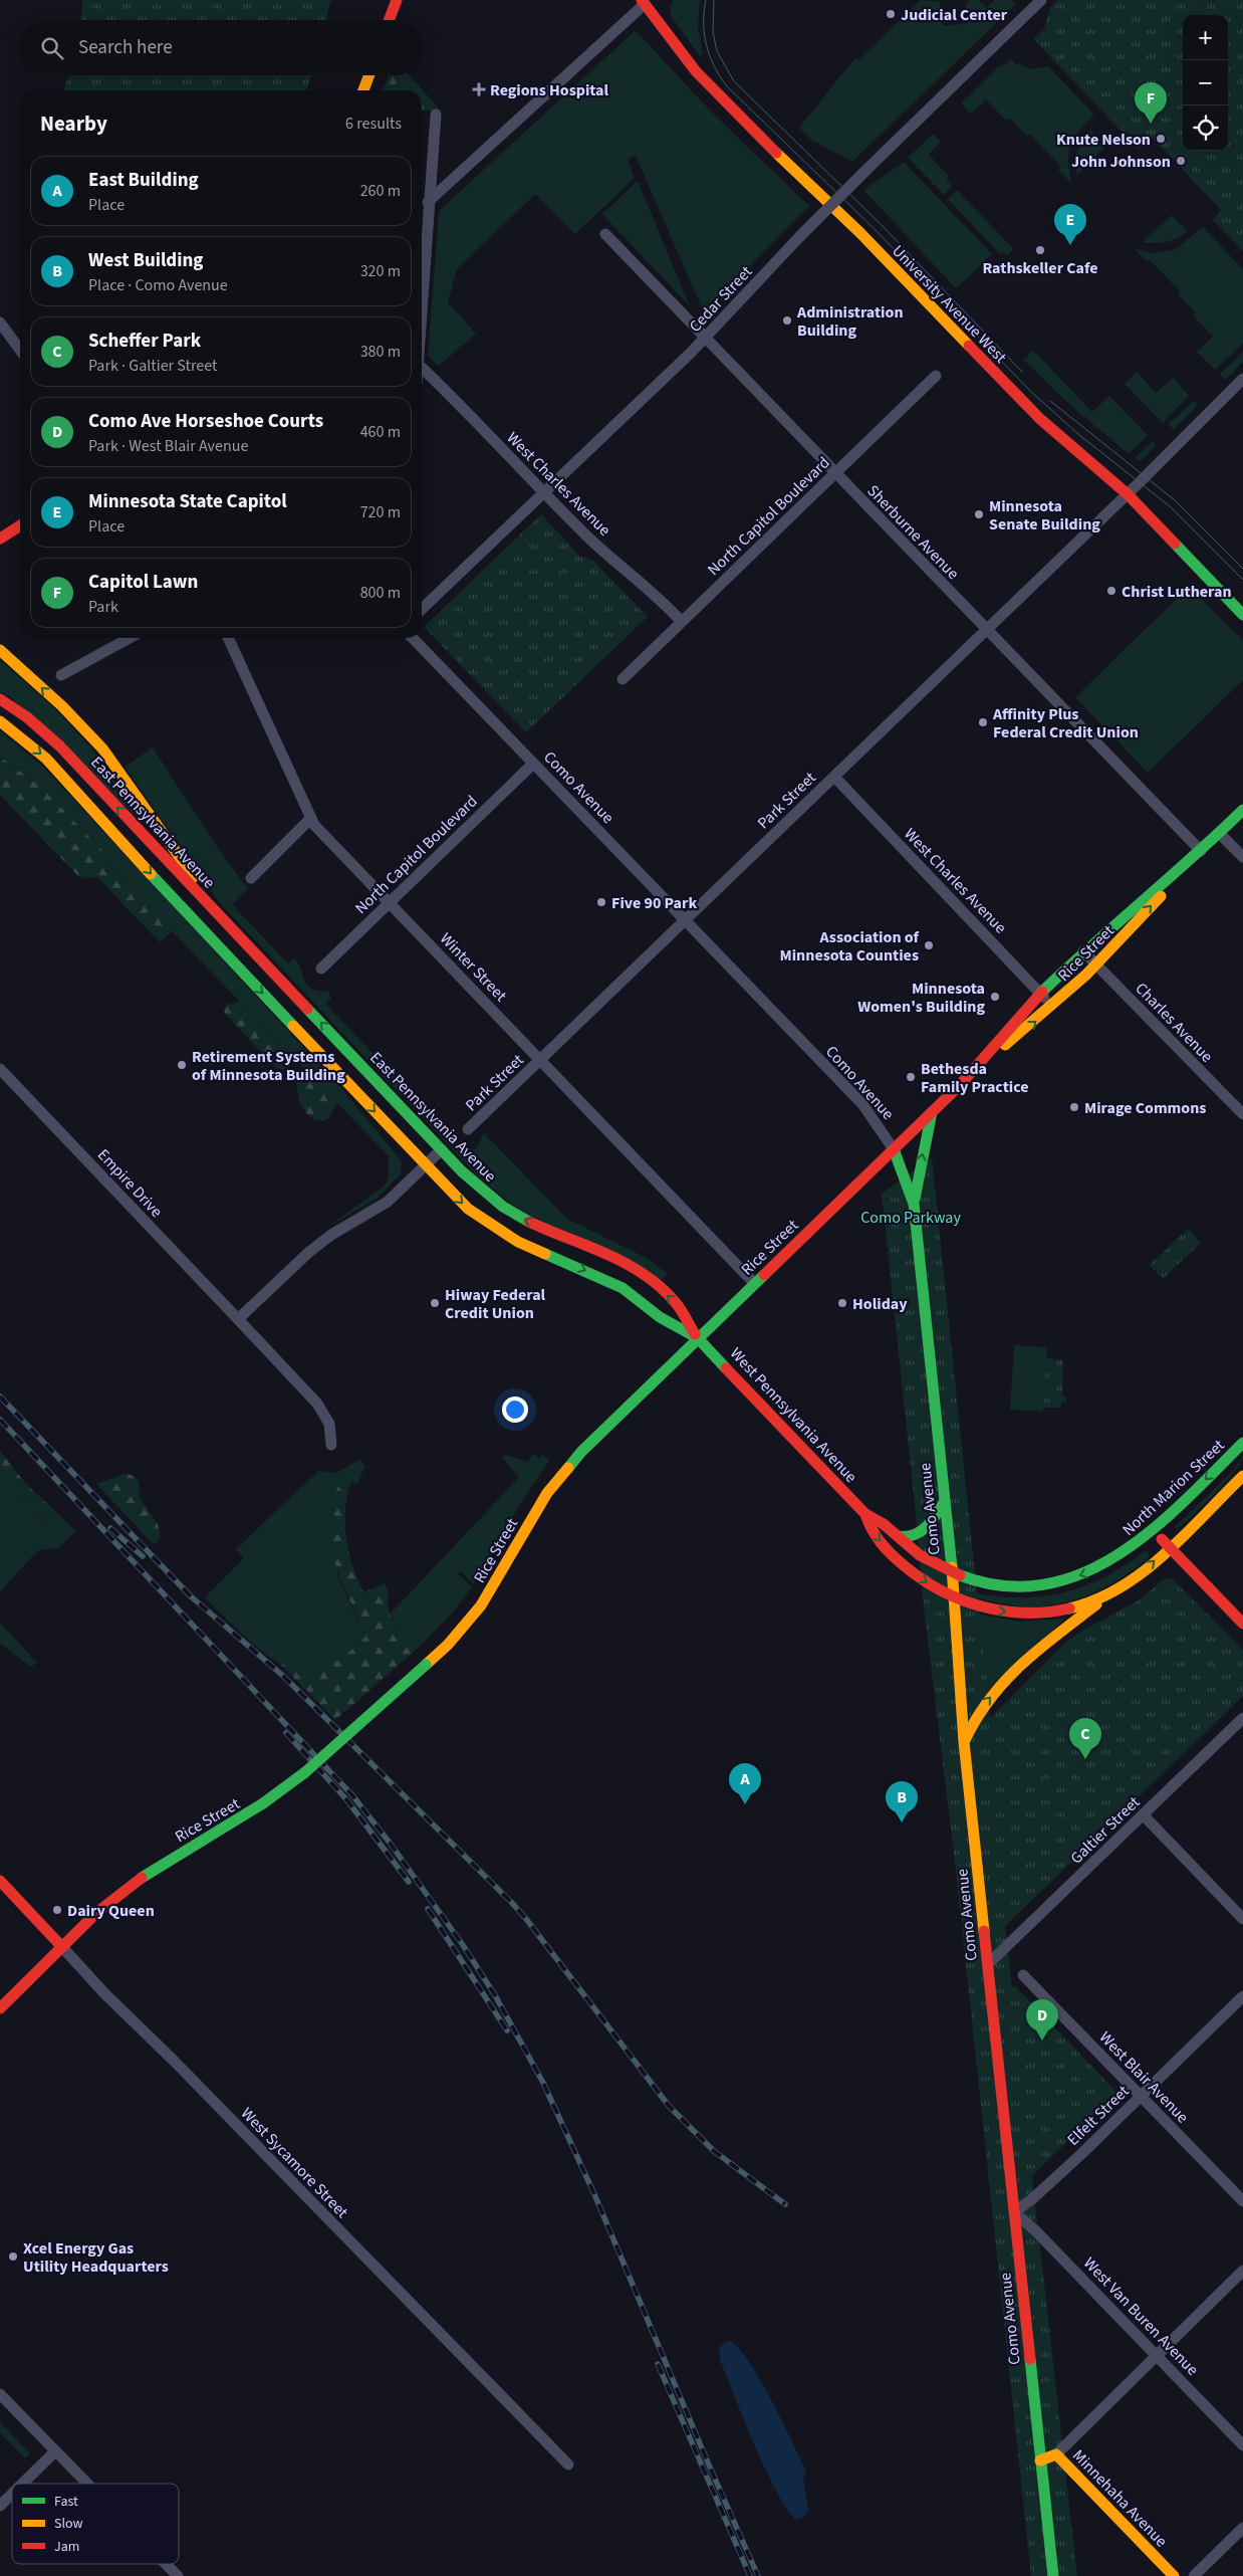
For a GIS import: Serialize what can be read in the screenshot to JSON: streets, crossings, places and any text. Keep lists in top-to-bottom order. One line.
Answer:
{"streets":{"main road":["University Avenue West","Como Avenue","East Pennsylvania Avenue","Rice Street","West Pennsylvania Avenue","North Marion Street","West Sycamore Street","Minnehaha Avenue"],"street":["Cedar Street","West Charles Avenue","North Capitol Boulevard","Sherburne Avenue","Park Street","Winter Street","Charles Avenue","Empire Drive","Galtier Street","West Blair Avenue","Elfelt Street","West Van Buren Avenue"]},"crossings":[["Cedar Street","West Charles Avenue"],["Cedar Street","Sherburne Avenue"],["University Avenue West","Park Street"],["West Charles Avenue","North Capitol Boulevard"],["West Charles Avenue","Park Street"],["West Charles Avenue","Rice Street"],["North Capitol Boulevard","Sherburne Avenue"],["North Capitol Boulevard","Como Avenue"],["North Capitol Boulevard","Winter Street"],["Sherburne Avenue","Park Street"],["Sherburne Avenue","Rice Street"],["Como Avenue","Park Street"],["Como Avenue","Rice Street"],["Como Avenue","West Pennsylvania Avenue"],["Como Avenue","North Marion Street"],["Como Avenue","Galtier Street"],["Como Avenue","Elfelt Street"],["Como Avenue","West Van Buren Avenue"],["Como Avenue","Minnehaha Avenue"],["Park Street","Winter Street"],["East Pennsylvania Avenue","Rice Street"],["East Pennsylvania Avenue","West Pennsylvania Avenue"],["Rice Street","Winter Street"],["Rice Street","Charles Avenue"],["Rice Street","West Pennsylvania Avenue"],["Rice Street","West Sycamore Street"],["West Pennsylvania Avenue","North Marion Street"],["West Blair Avenue","Elfelt Street"],["Elfelt Street","West Van Buren Avenue"]],"parks":["Como Parkway"],"places":{"other":["Judicial Center","Knute Nelson","John Johnson","Rathskeller Cafe","Administration Building","Minnesota Senate Building","Christ Lutheran","Affinity Plus Federal Credit Union","Five 90 Park","Association of Minnesota Counties","Minnesota Women's Building","Retirement Systems of Minnesota Building","Bethesda Family Practice","Mirage Commons","Hiway Federal Credit Union","Holiday","Dairy Queen","Xcel Energy Gas Utility Headquarters"],"health":["Regions Hospital"]},"legend":["Fast","Slow","Jam"],"page":{"map_buttons":["+","−"],"search":"Search here","pins":["F","E","C","A","B","D"],"heading":["Nearby","6 results"],"list":[{"mark":"A","name":"East Building","note":"Place","value":"260 m"},{"mark":"B","name":"West Building","note":"Place · Como Avenue","value":"320 m"},{"mark":"C","name":"Scheffer Park","note":"Park · Galtier Street","value":"380 m"},{"mark":"D","name":"Como Ave Horseshoe Courts","note":"Park · West Blair Avenue","value":"460 m"},{"mark":"E","name":"Minnesota State Capitol","note":"Place","value":"720 m"},{"mark":"F","name":"Capitol Lawn","note":"Park","value":"800 m"}]}}
